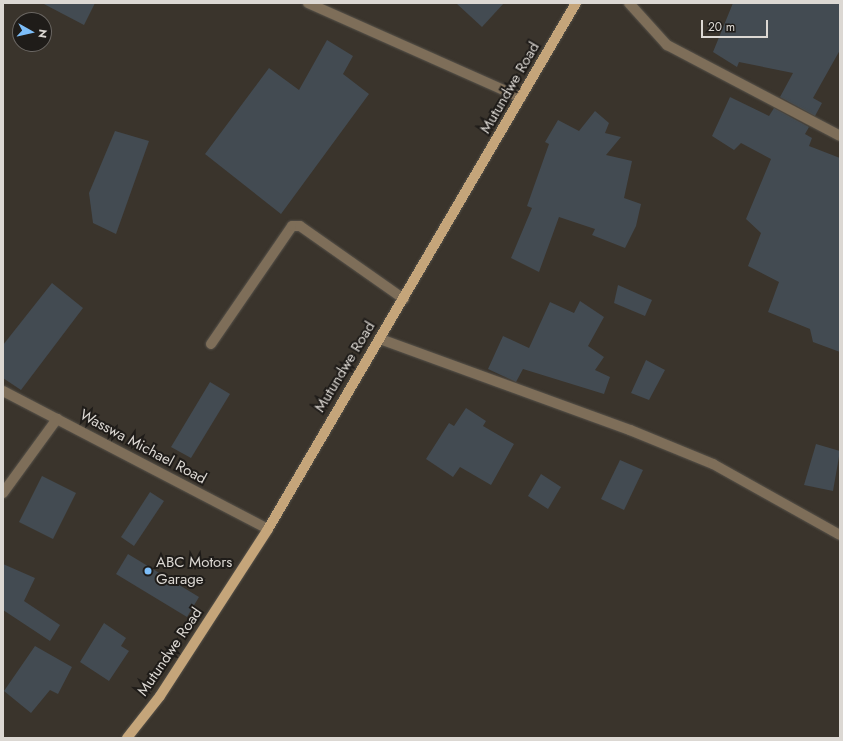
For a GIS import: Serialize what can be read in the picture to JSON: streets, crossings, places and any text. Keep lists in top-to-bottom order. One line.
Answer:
{"streets":{"main road":["Mutundwe Road"],"street":["Wasswa Michael Road"]},"crossings":[["Mutundwe Road","Wasswa Michael Road"]],"places":["ABC Motors Garage"],"scale_bar":"20 m","north":"right"}
